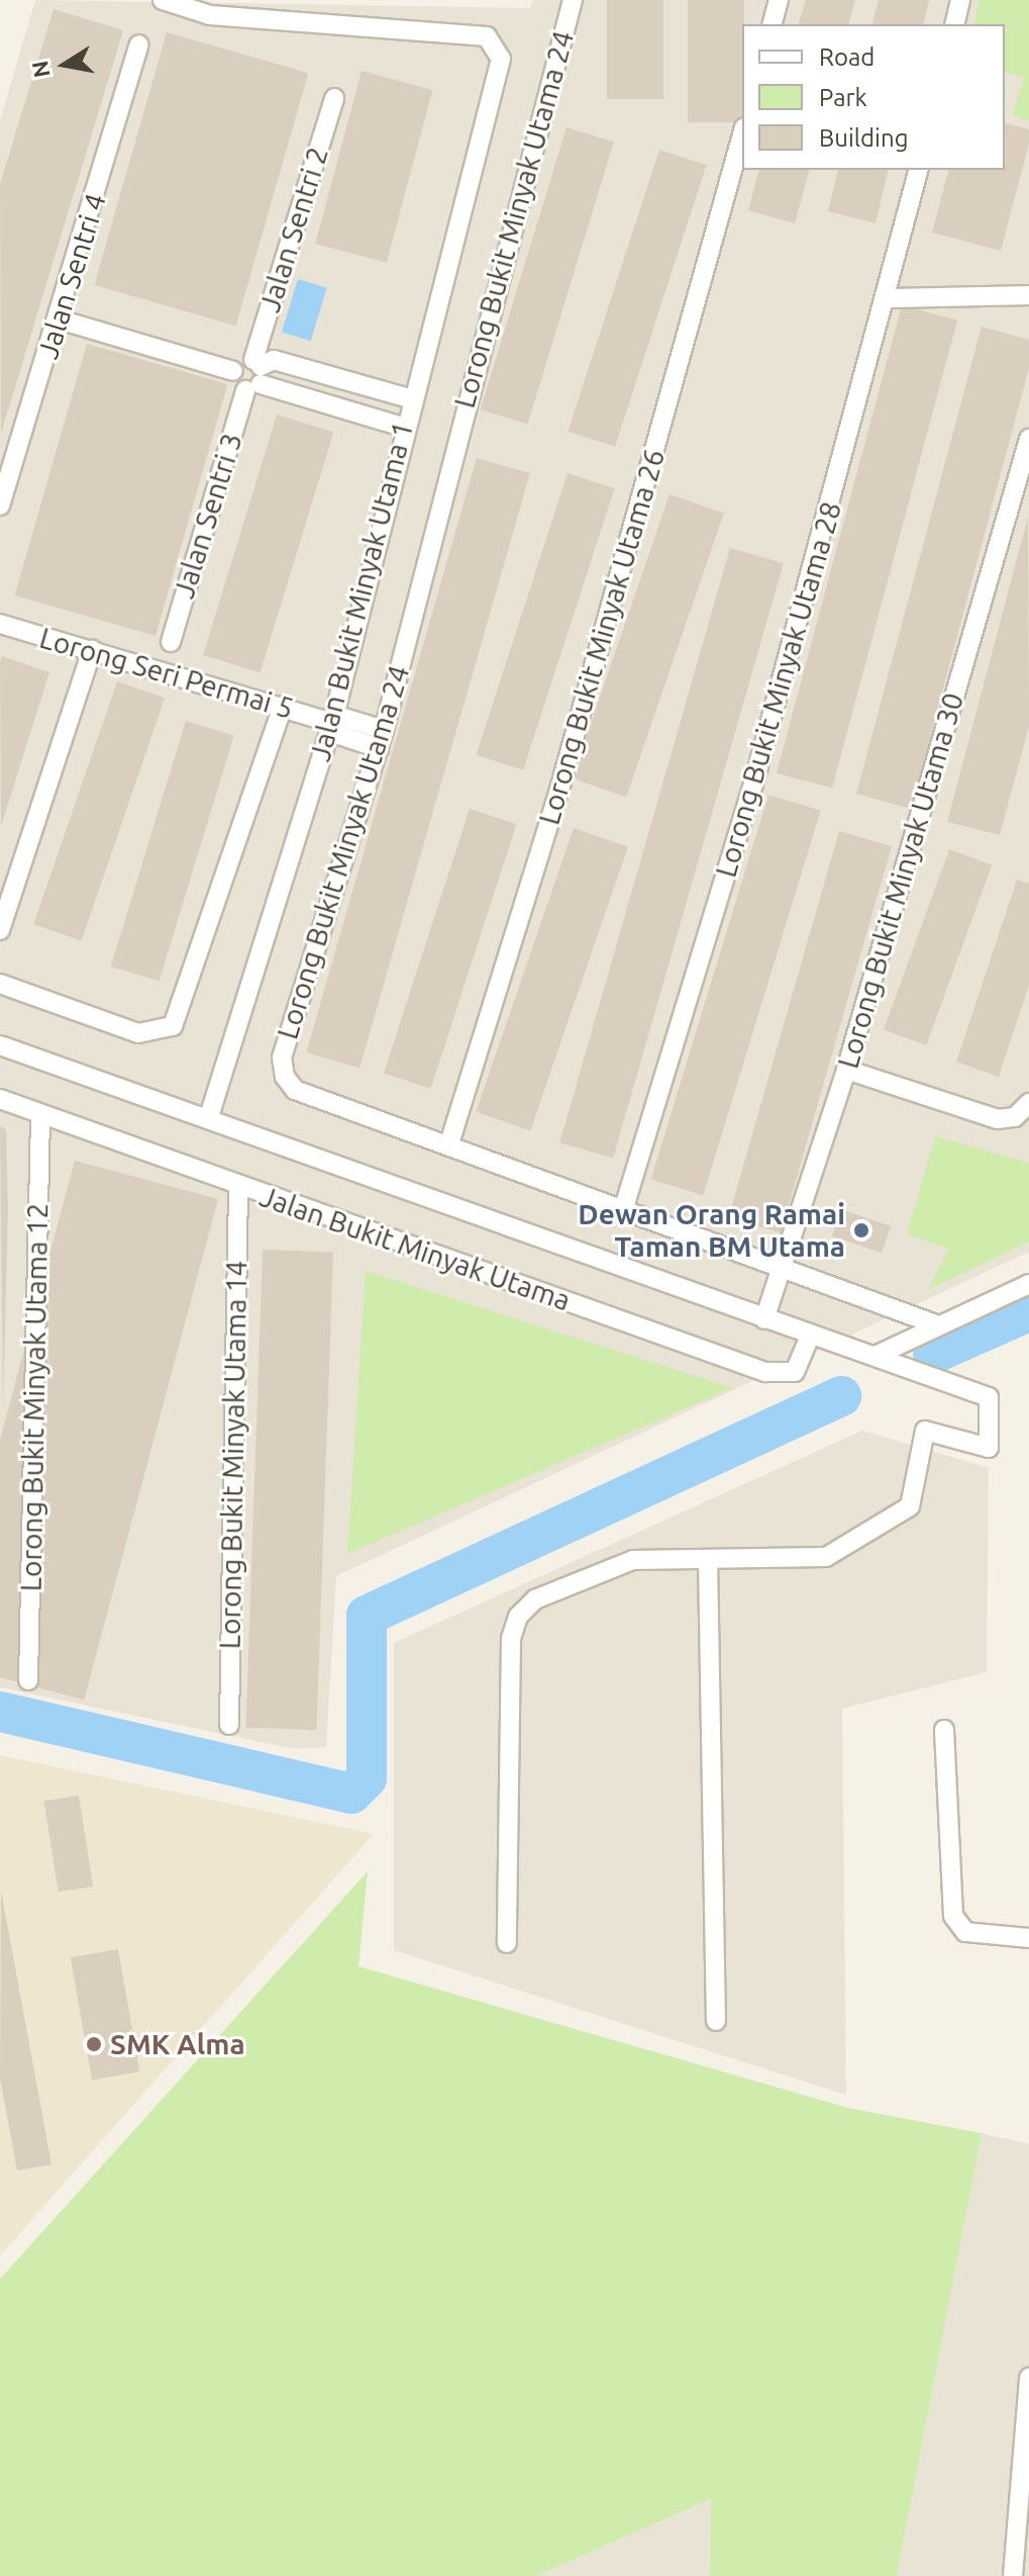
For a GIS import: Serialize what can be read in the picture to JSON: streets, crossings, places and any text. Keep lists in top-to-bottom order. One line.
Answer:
{"streets":{"street":["Lorong Bukit Minyak Utama 24","Jalan Sentri 2","Jalan Sentri 4","Jalan Sentri 3","Jalan Bukit Minyak Utama 1","Lorong Bukit Minyak Utama 26","Lorong Seri Permai 5","Lorong Bukit Minyak Utama 28","Lorong Bukit Minyak Utama 30","Jalan Bukit Minyak Utama","Lorong Bukit Minyak Utama 12","Lorong Bukit Minyak Utama 14"]},"crossings":[["Lorong Bukit Minyak Utama 24","Lorong Bukit Minyak Utama 26"],["Lorong Bukit Minyak Utama 24","Lorong Seri Permai 5"],["Lorong Bukit Minyak Utama 24","Lorong Bukit Minyak Utama 28"],["Lorong Bukit Minyak Utama 24","Lorong Bukit Minyak Utama 30"],["Jalan Sentri 2","Jalan Sentri 3"],["Jalan Bukit Minyak Utama 1","Lorong Seri Permai 5"],["Jalan Bukit Minyak Utama 1","Jalan Bukit Minyak Utama"],["Lorong Bukit Minyak Utama 30","Jalan Bukit Minyak Utama"],["Jalan Bukit Minyak Utama","Lorong Bukit Minyak Utama 12"],["Jalan Bukit Minyak Utama","Lorong Bukit Minyak Utama 14"]],"places":["Dewan Orang Ramai Taman BM Utama","SMK Alma"],"legend":["Road","Park","Building"],"north":"left"}
